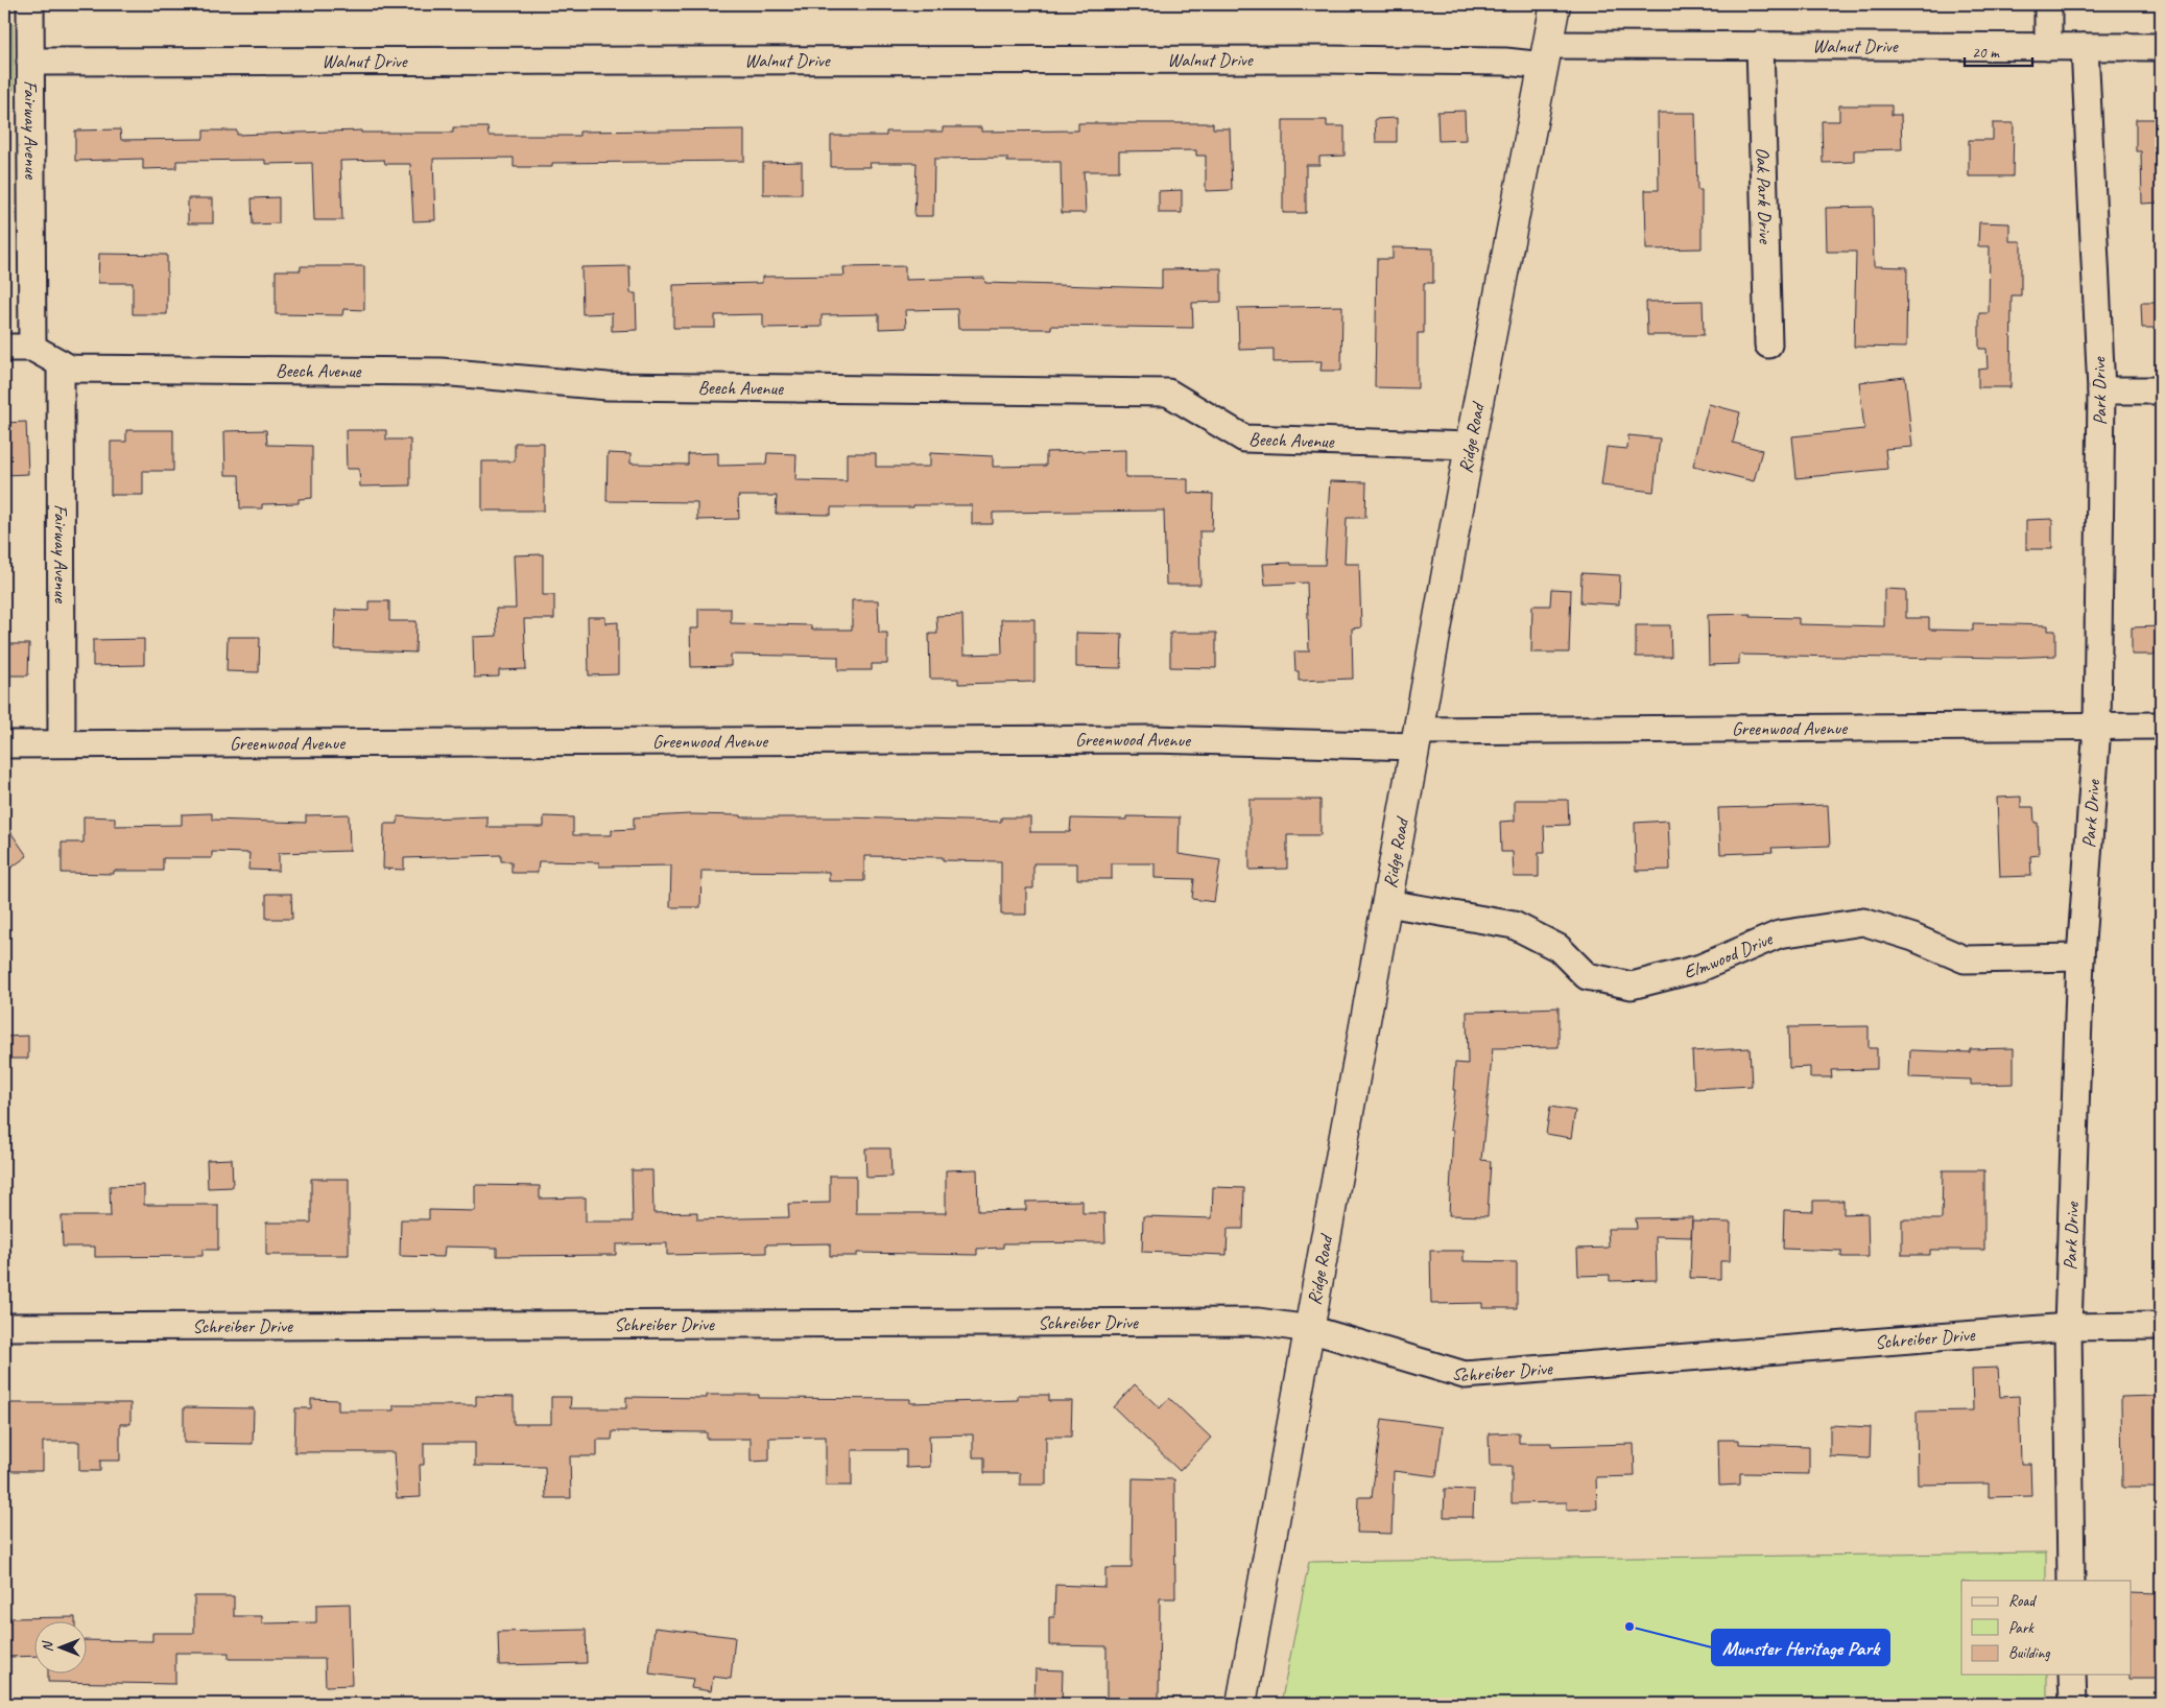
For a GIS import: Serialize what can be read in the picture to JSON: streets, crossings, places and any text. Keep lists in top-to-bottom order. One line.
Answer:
{"streets":{"main road":["Ridge Road"],"street":["Walnut Drive","Fairway Avenue","Oak Park Drive","Beech Avenue","Park Drive","Greenwood Avenue","Elmwood Drive","Schreiber Drive"]},"crossings":[["Walnut Drive","Fairway Avenue"],["Walnut Drive","Oak Park Drive"],["Walnut Drive","Park Drive"],["Walnut Drive","Ridge Road"],["Fairway Avenue","Beech Avenue"],["Fairway Avenue","Greenwood Avenue"],["Beech Avenue","Ridge Road"],["Park Drive","Greenwood Avenue"],["Park Drive","Elmwood Drive"],["Park Drive","Schreiber Drive"],["Ridge Road","Greenwood Avenue"],["Ridge Road","Elmwood Drive"],["Ridge Road","Schreiber Drive"]],"places":["Munster Heritage Park"],"legend":["Road","Park","Building"],"scale_bar":"20 m","north":"left"}
